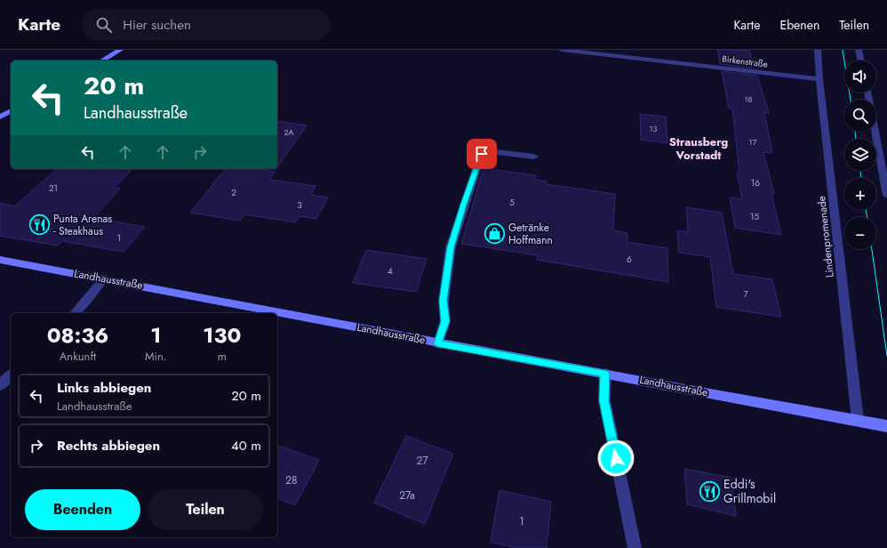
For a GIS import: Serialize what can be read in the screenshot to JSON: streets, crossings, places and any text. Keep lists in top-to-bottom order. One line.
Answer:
{"streets":{"street":["Birkenstraße","Lindenpromenade","Landhausstraße"]},"crossings":[["Birkenstraße","Lindenpromenade"],["Lindenpromenade","Landhausstraße"]],"districts":["Strausberg Vorstadt"],"places":{"restaurant":["Punta Arenas - Steakhaus","Eddi's Grillmobil"],"shop":["Getränke Hoffmann"]},"house_numbers":["18","13","2A","17","16","21","2","5","3","15","1","6","4","7","27","28","27a","1"],"page":{"header":"Karte","search":"Hier suchen","nav":["Karte","Ebenen","Teilen"],"map_buttons":["+","−"],"turn":["20 m","Landhausstraße"],"eta":["08:36","Ankunft","1","Min.","130","m"],"list":[{"name":"Links abbiegen","note":"Landhausstraße","value":"20 m"},{"name":"Rechts abbiegen","value":"40 m"}],"buttons":["Beenden","Teilen"]}}
